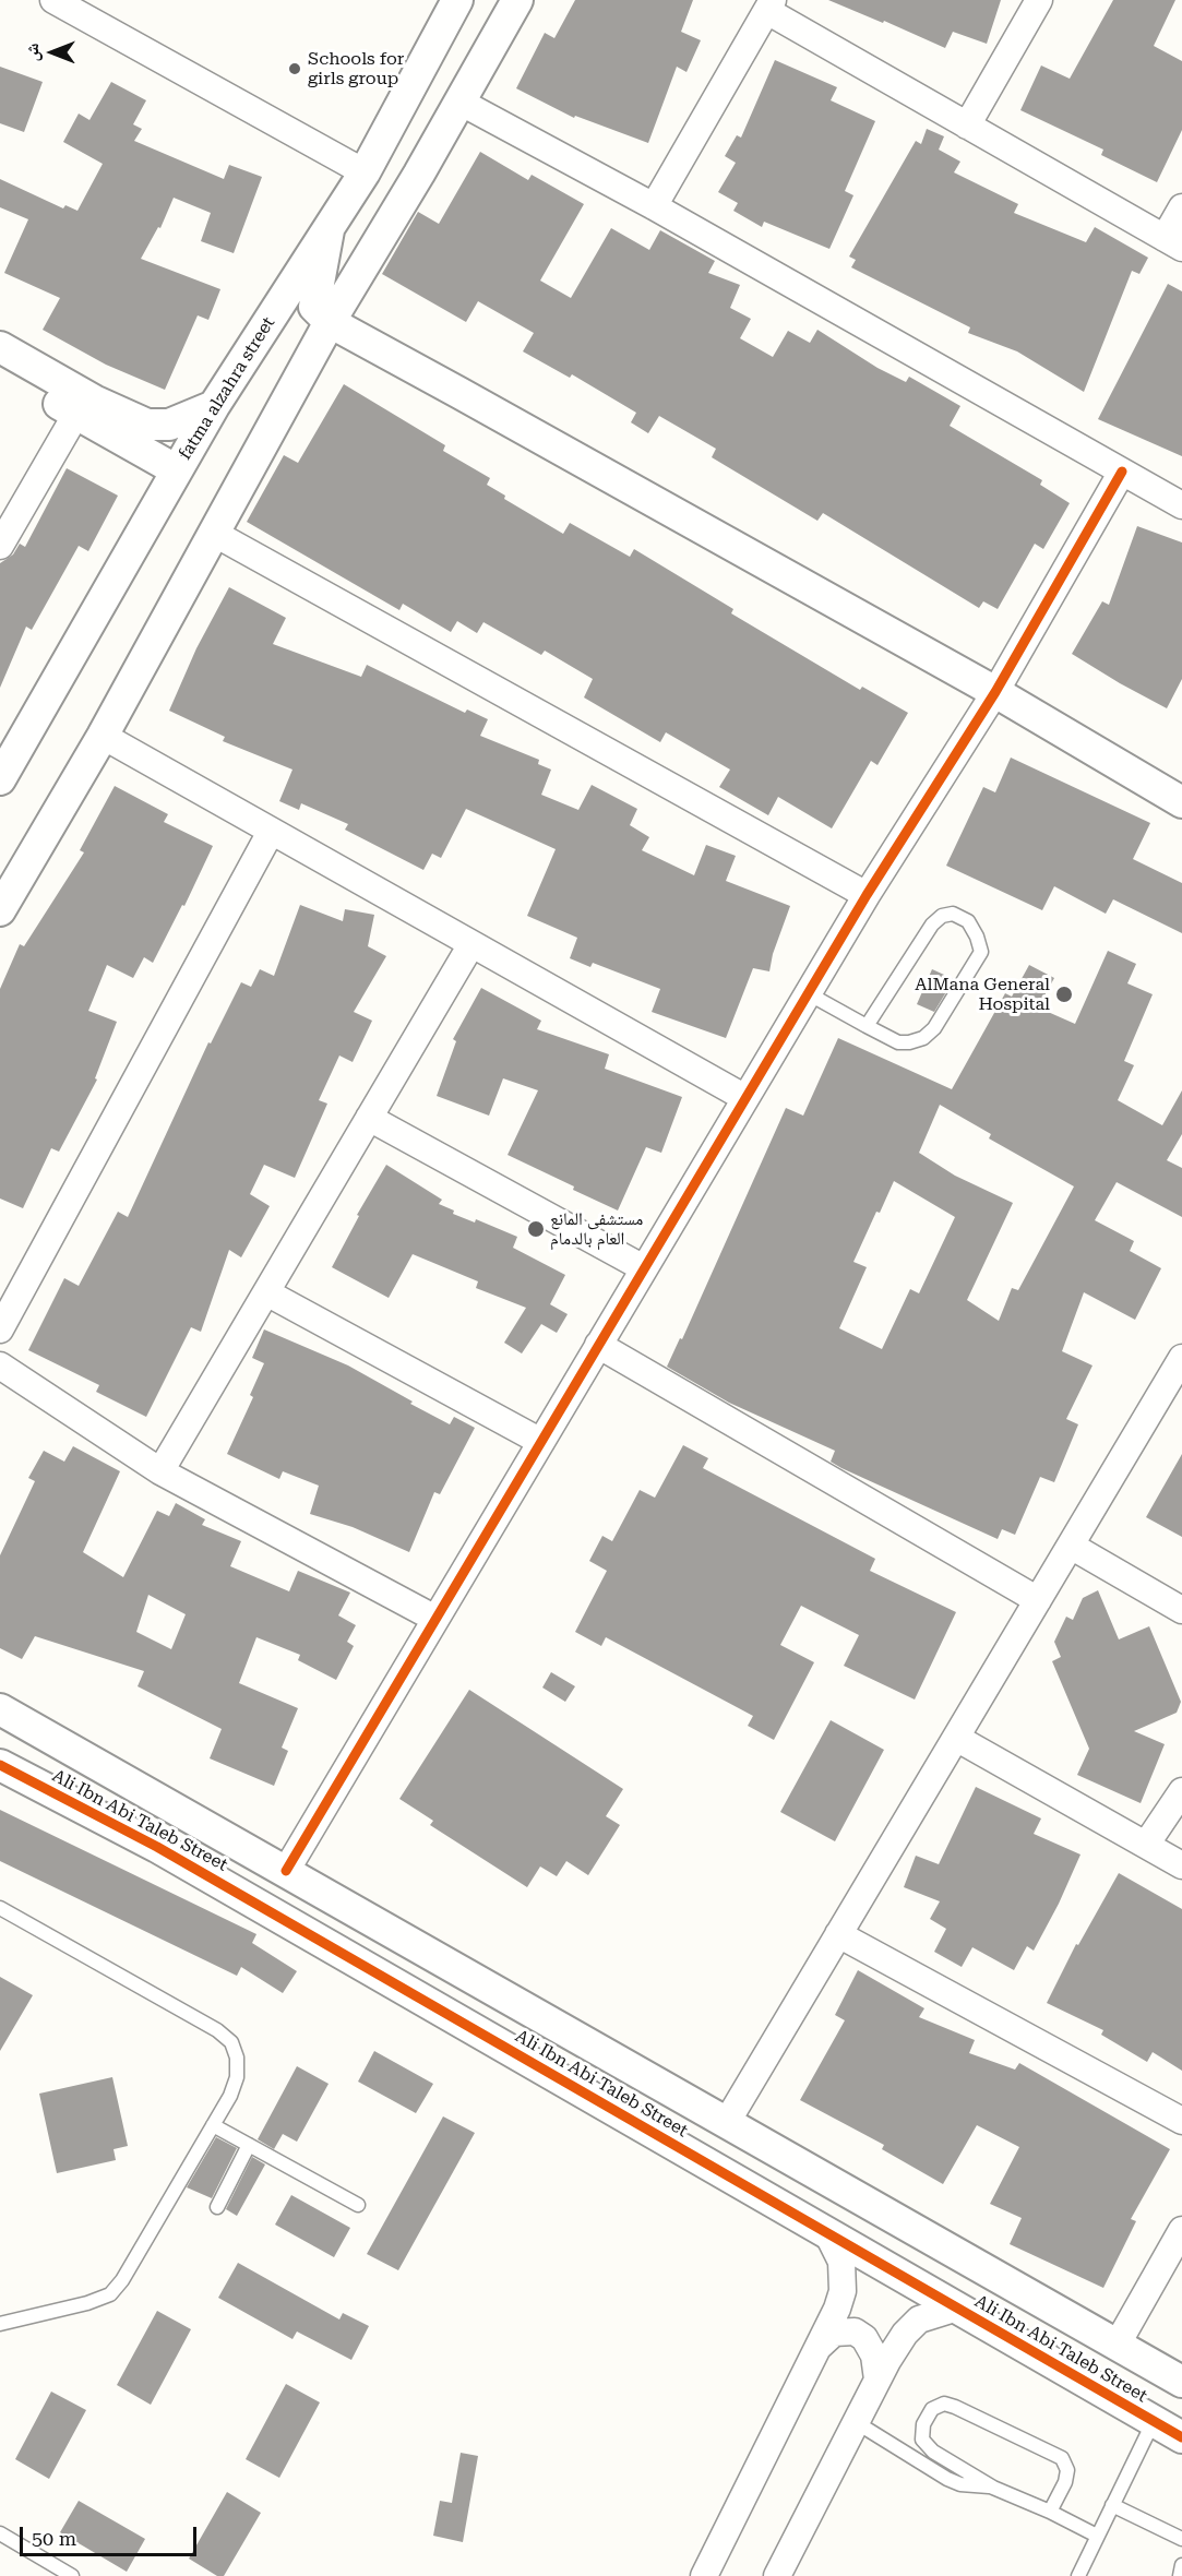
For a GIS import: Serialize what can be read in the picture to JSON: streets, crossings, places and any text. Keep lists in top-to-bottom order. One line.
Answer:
{"streets":{"street":["fatma alzahra street","Ali Ibn Abi Taleb Street"]},"places":["Schools for girls group","AlMana General Hospital","مستشفى المانع العام بالدمام"],"scale_bar":"50 m","north":"left"}
